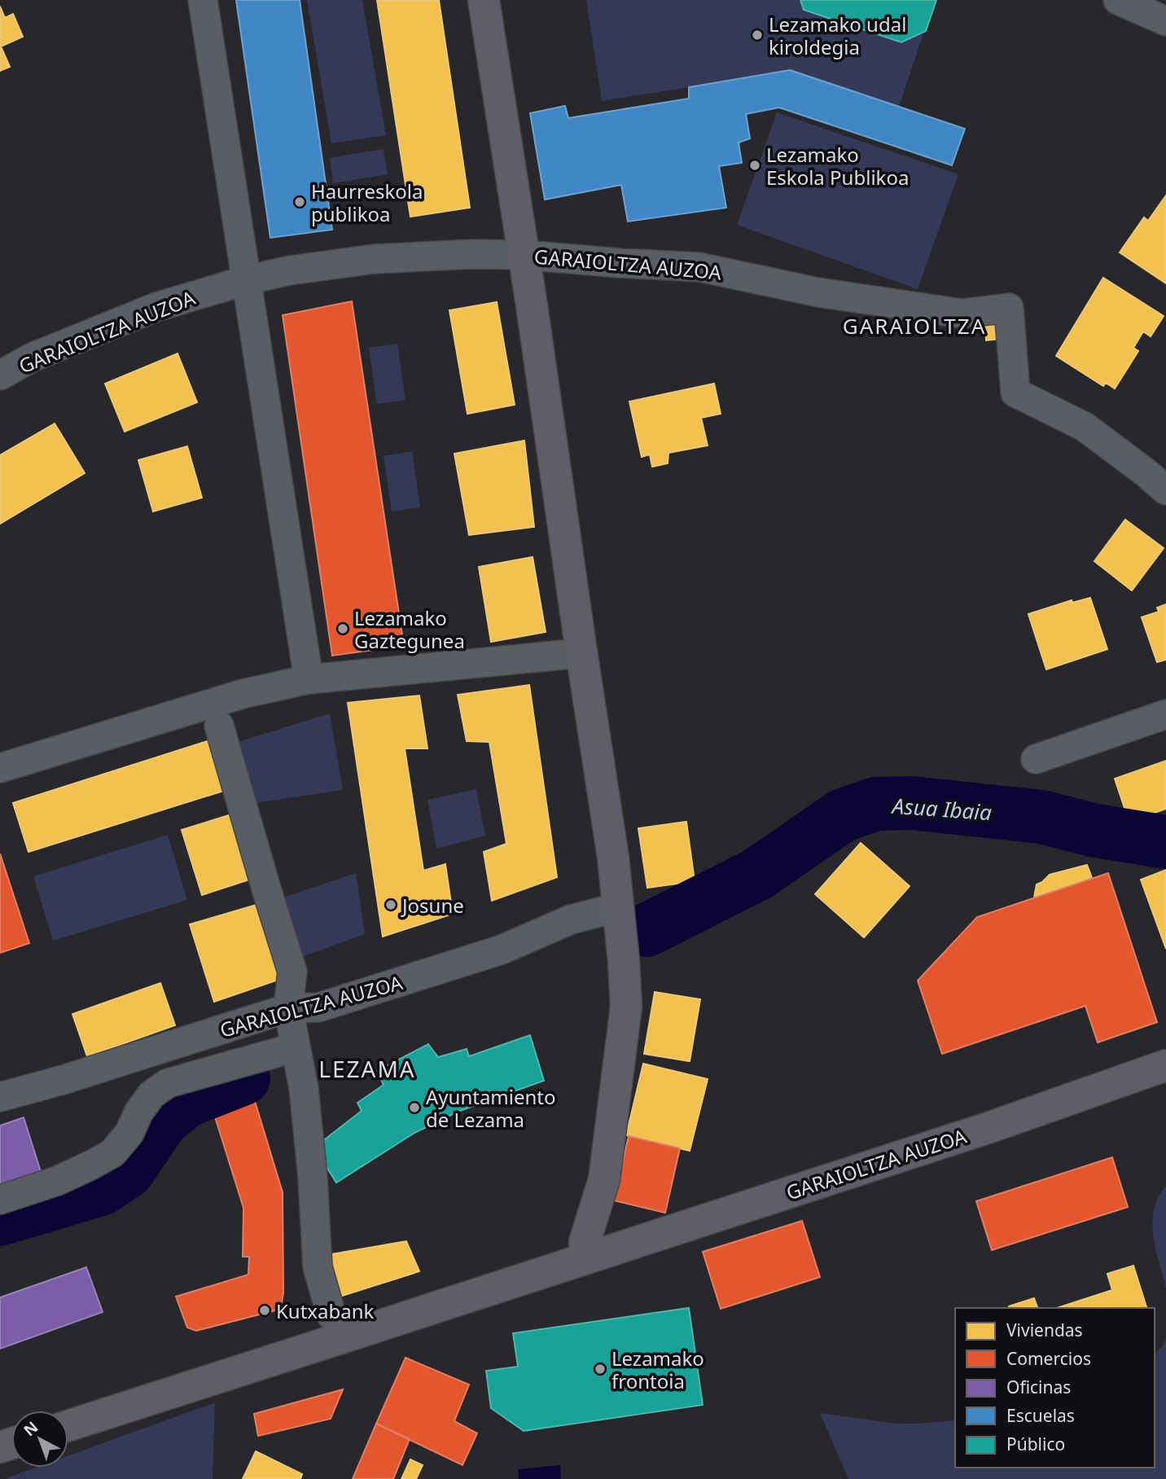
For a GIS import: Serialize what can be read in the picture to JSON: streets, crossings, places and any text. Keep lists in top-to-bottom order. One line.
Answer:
{"streets":{"street":["GARAIOLTZA AUZOA"]},"districts":["GARAIOLTZA","LEZAMA"],"water":["Asua Ibaia"],"places":["Lezamako udal kiroldegia","Lezamako Eskola Publikoa","Haurreskola publikoa","Lezamako Gaztegunea","Josune","Ayuntamiento de Lezama","Kutxabank","Lezamako frontoia"],"legend":["Viviendas","Comercios","Oficinas","Escuelas","Público"],"north":"top left"}
